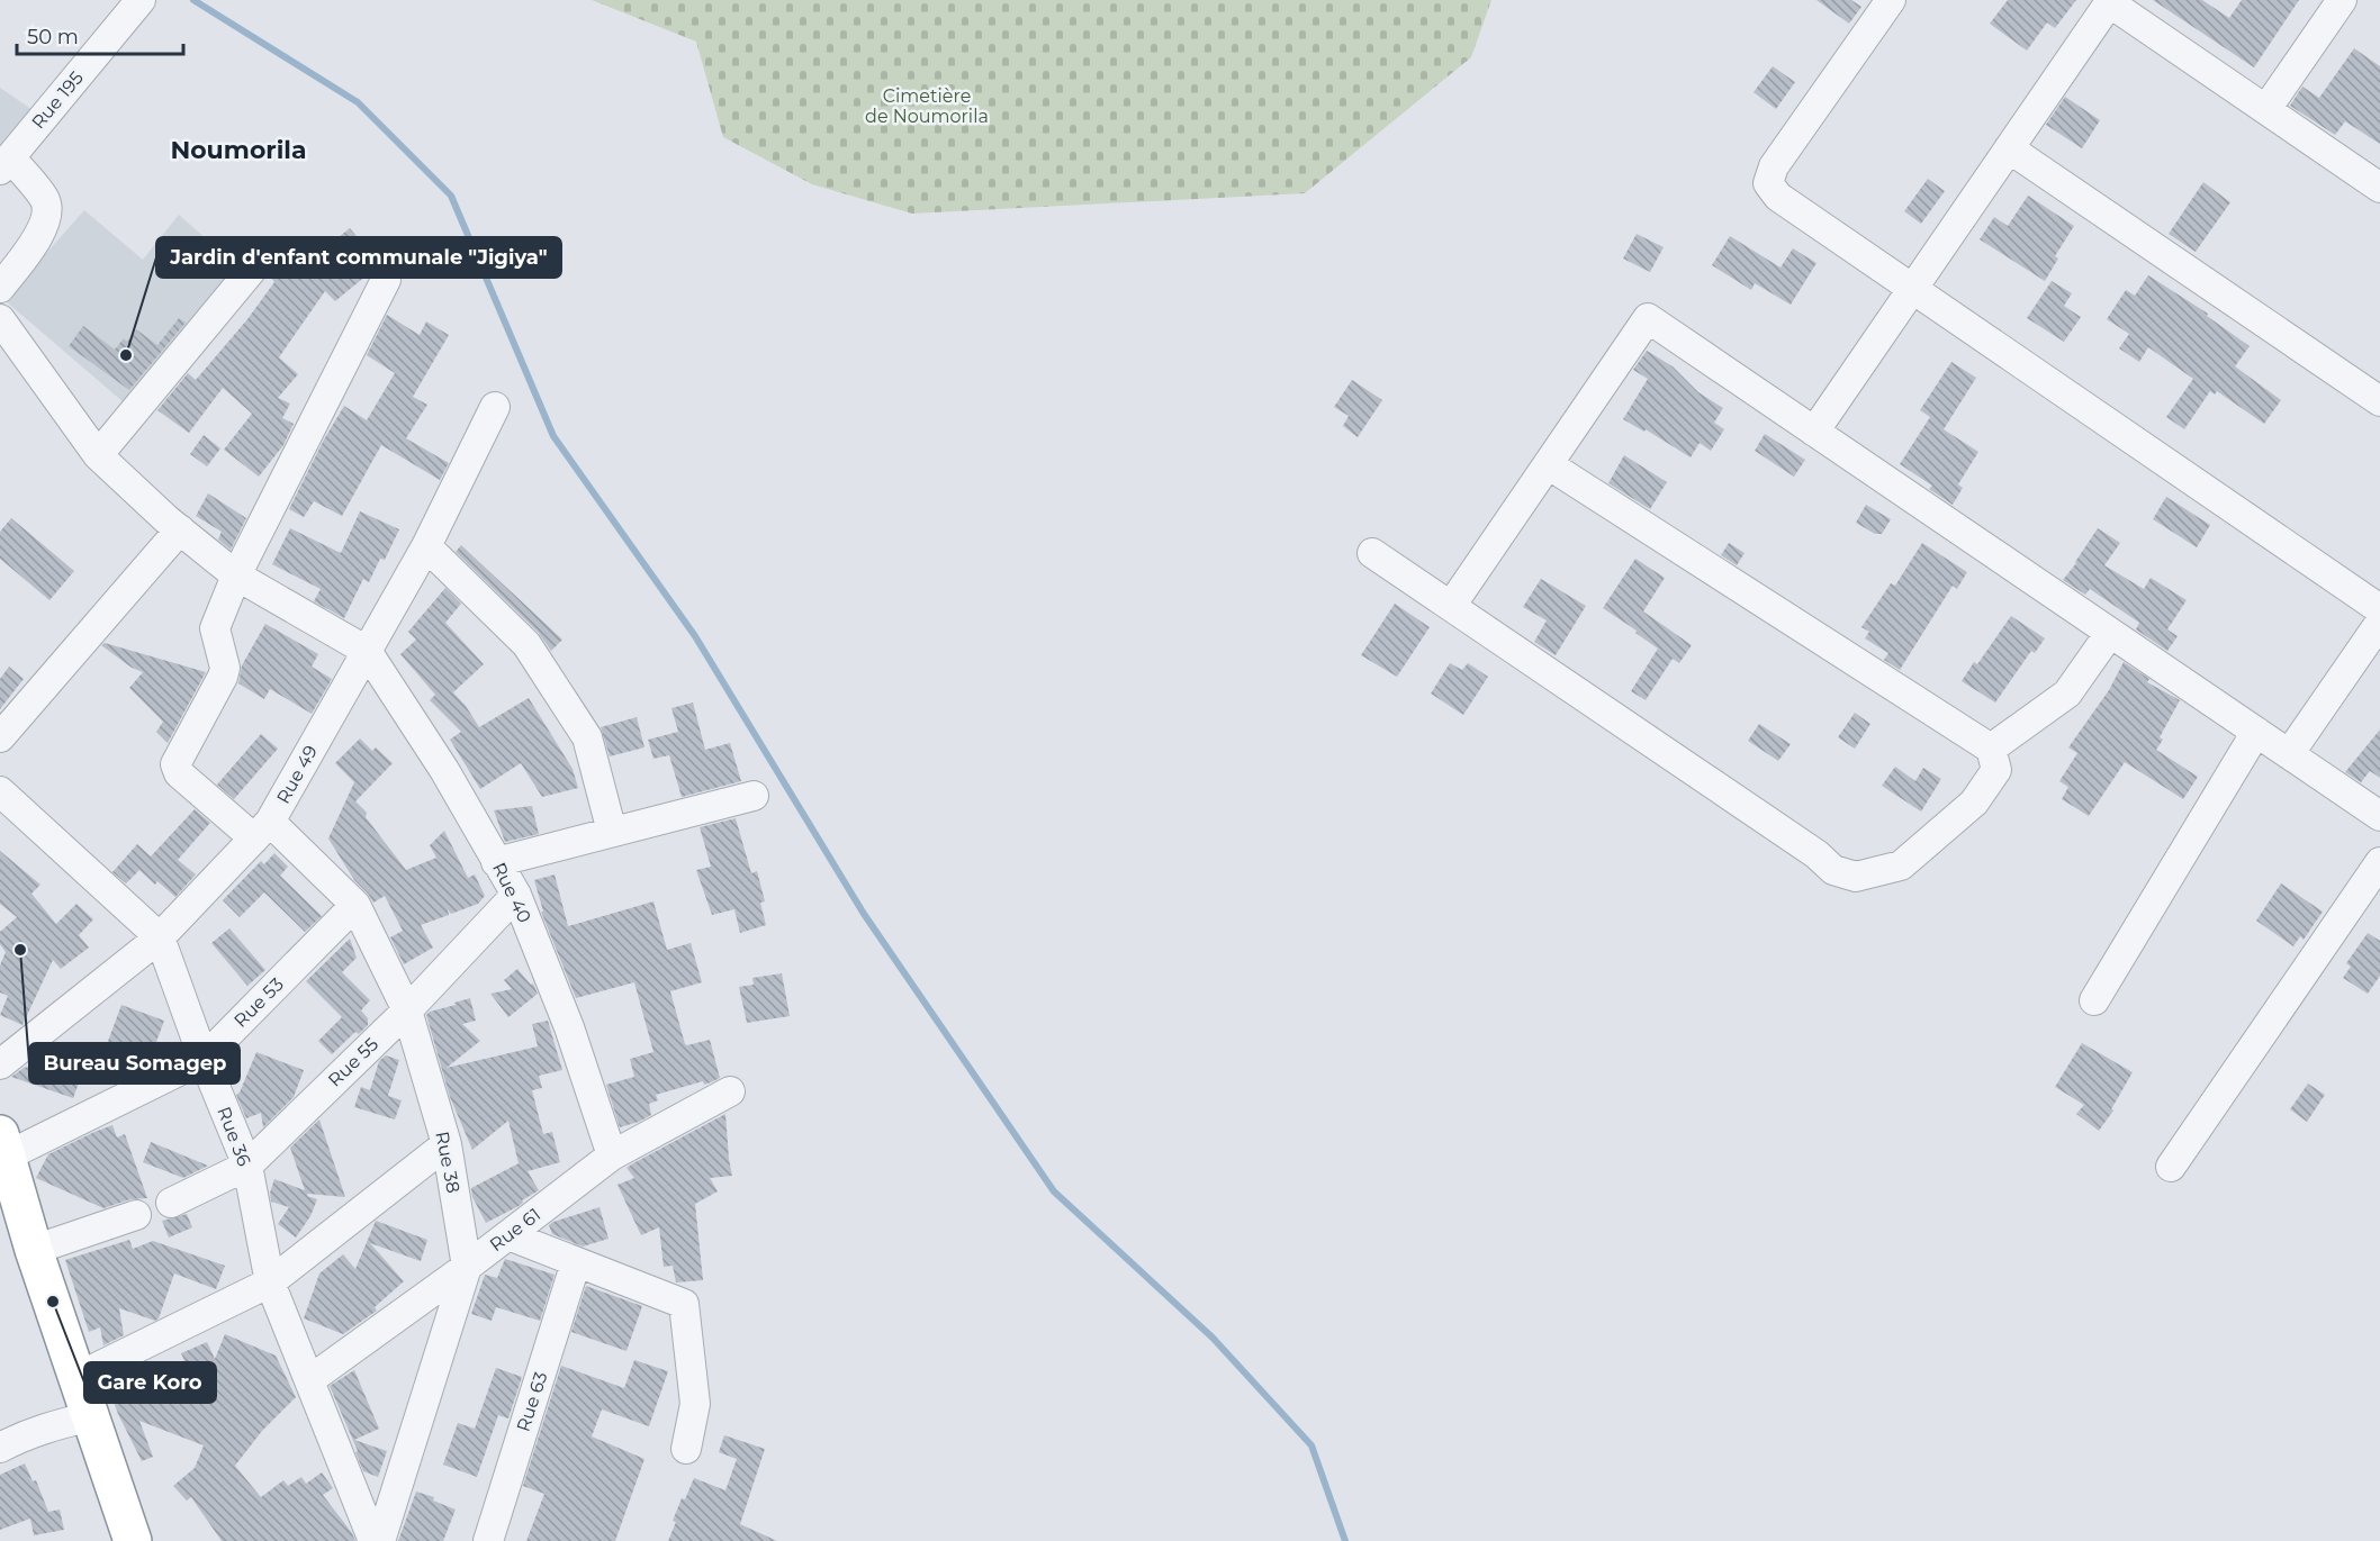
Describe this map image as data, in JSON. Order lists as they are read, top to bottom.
{
  "streets": {
    "street": [
      "Rue 195",
      "Rue 49",
      "Rue 40",
      "Rue 53",
      "Rue 55",
      "Rue 36",
      "Rue 38",
      "Rue 61",
      "Rue 63"
    ]
  },
  "crossings": [
    ["Rue 49", "Rue 40"],
    ["Rue 49", "Rue 36"],
    ["Rue 49", "Rue 38"],
    ["Rue 40", "Rue 55"],
    ["Rue 40", "Rue 61"],
    ["Rue 53", "Rue 36"],
    ["Rue 53", "Rue 38"],
    ["Rue 55", "Rue 36"],
    ["Rue 55", "Rue 38"],
    ["Rue 36", "Rue 61"],
    ["Rue 38", "Rue 61"]
  ],
  "districts": ["Noumorila"],
  "parks": ["Cimetière de Noumorila"],
  "places": ["Jardin d'enfant communale \"Jigiya\"", "Bureau Somagep", "Gare Koro"],
  "scale_bar": "50 m"
}
